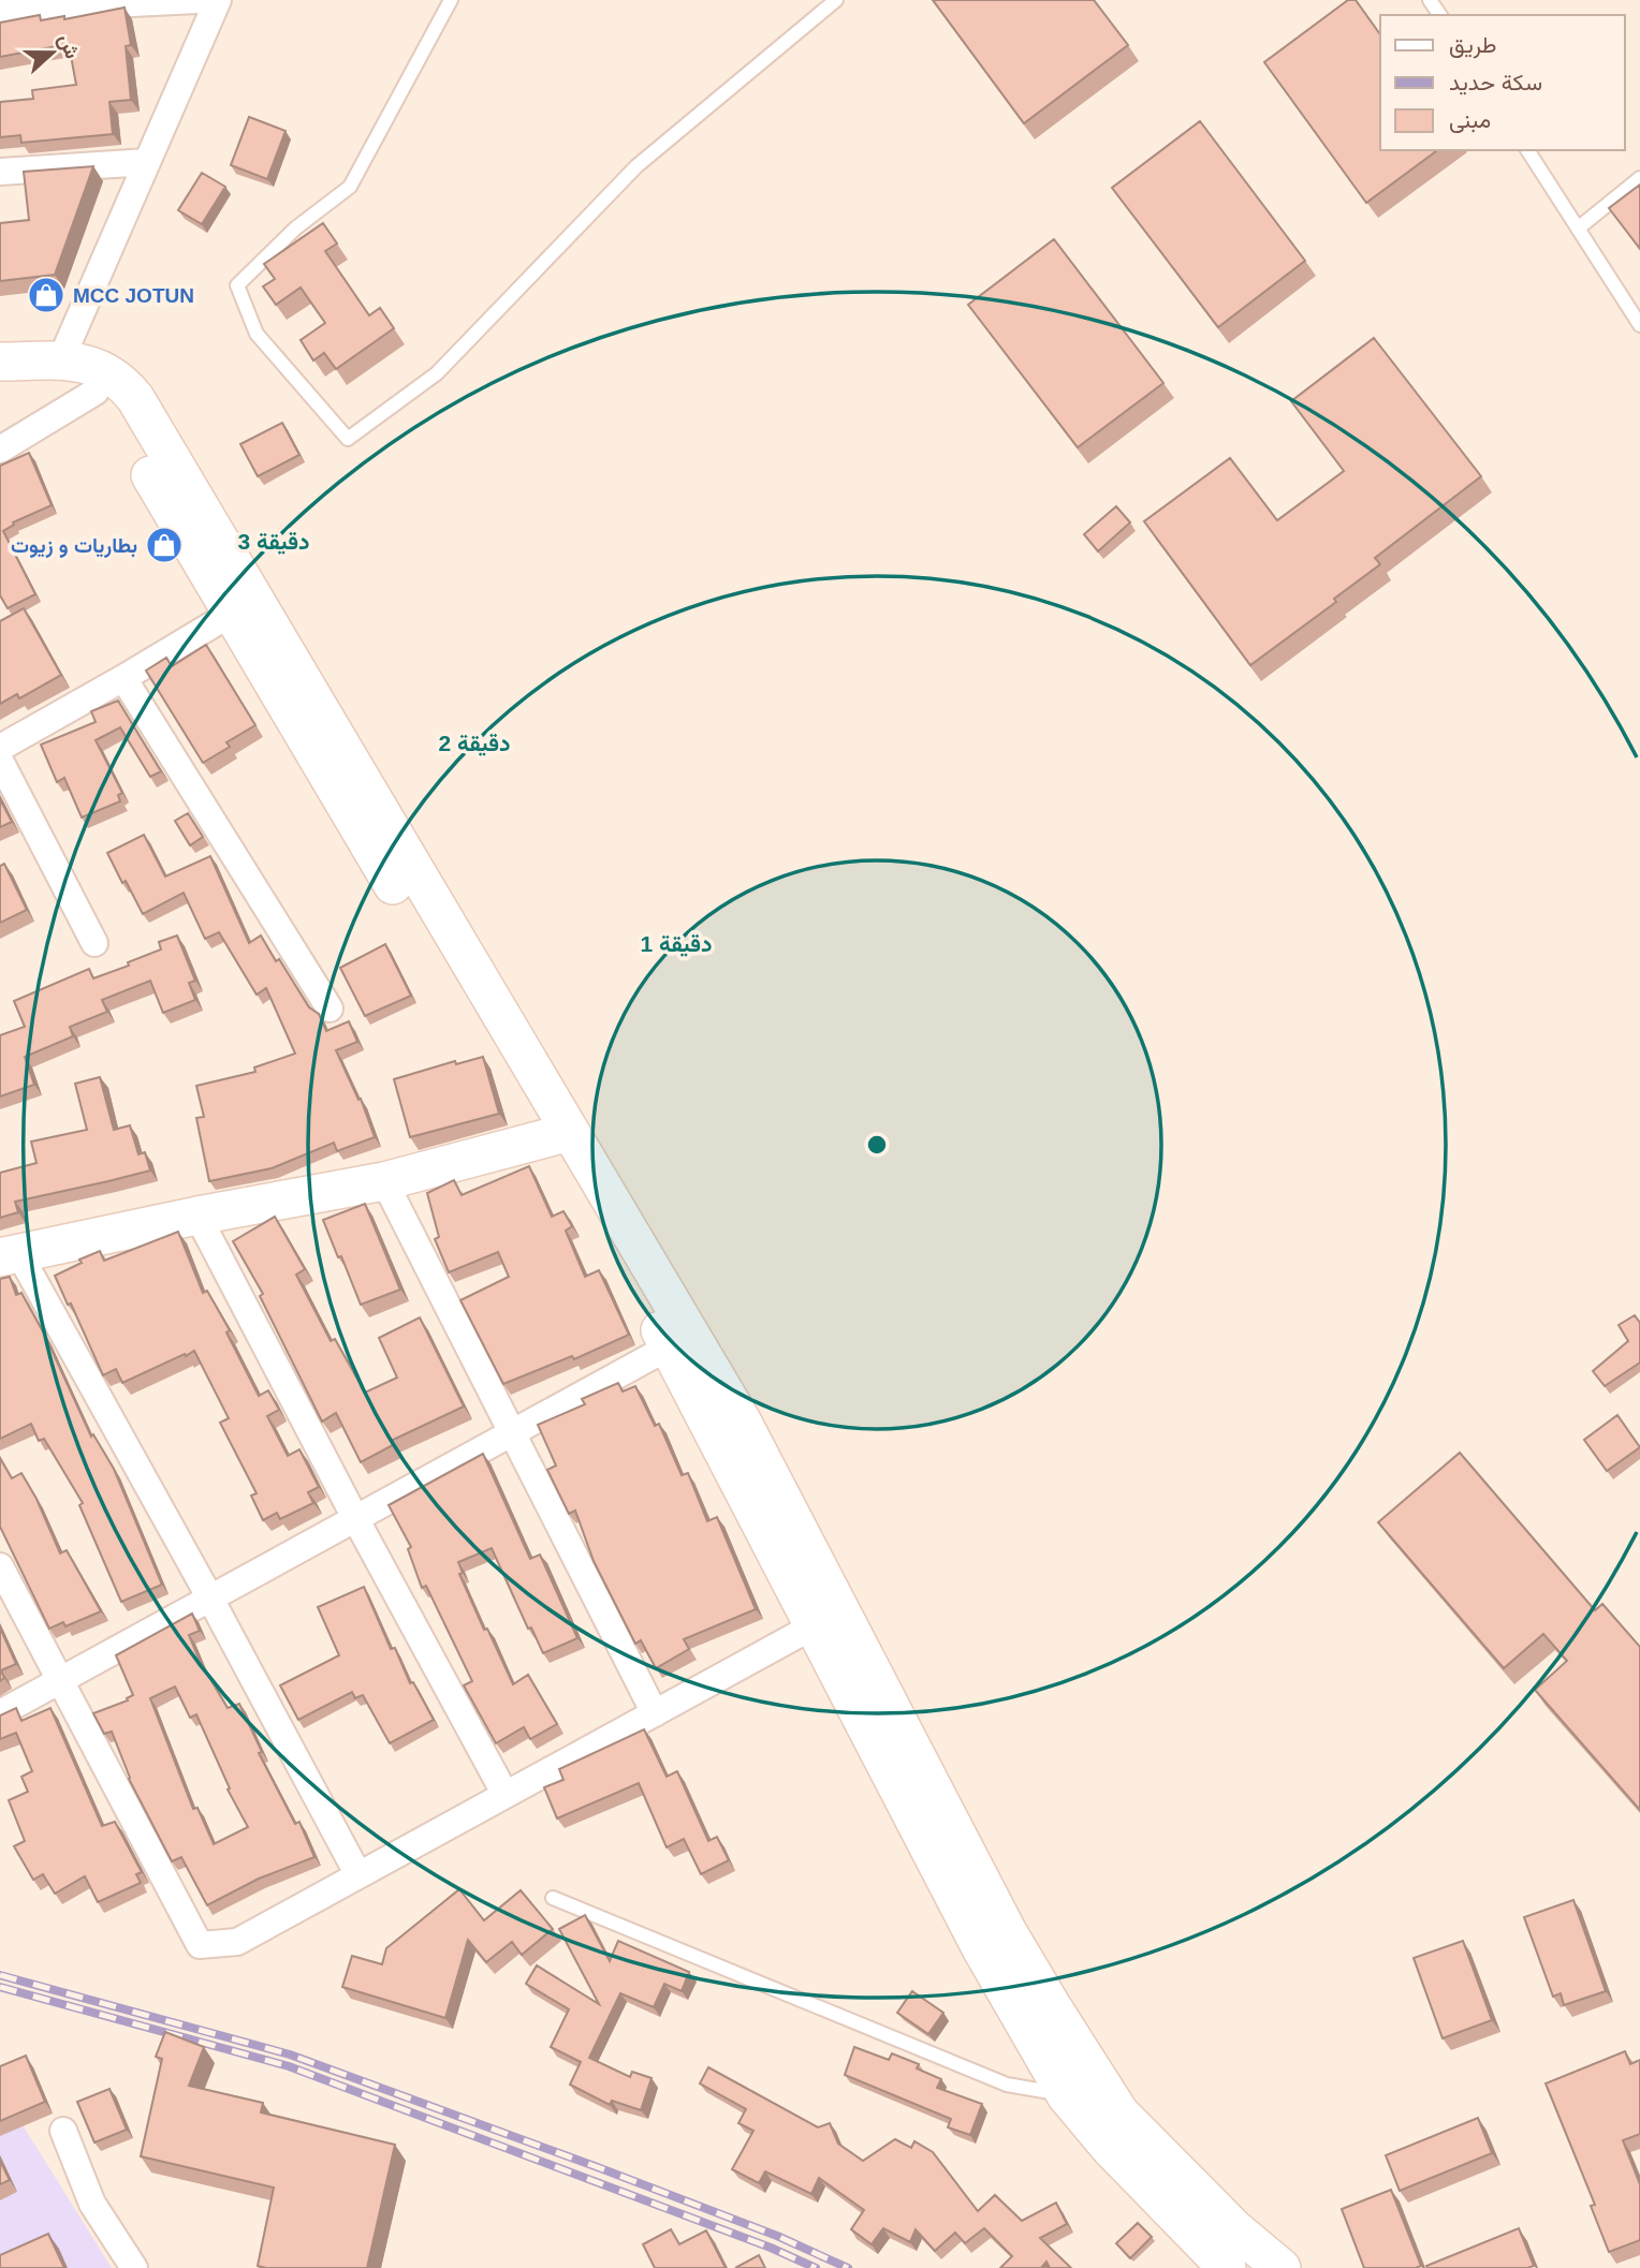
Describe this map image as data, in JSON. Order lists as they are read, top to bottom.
{
  "places": {
    "shop": ["MCC JOTUN", "بطاريات و زيوت"]
  },
  "legend": ["طريق", "سكة حديد", "مبنى"],
  "north": "right",
  "rings": ["3 دقيقة", "2 دقيقة", "1 دقيقة"]
}
